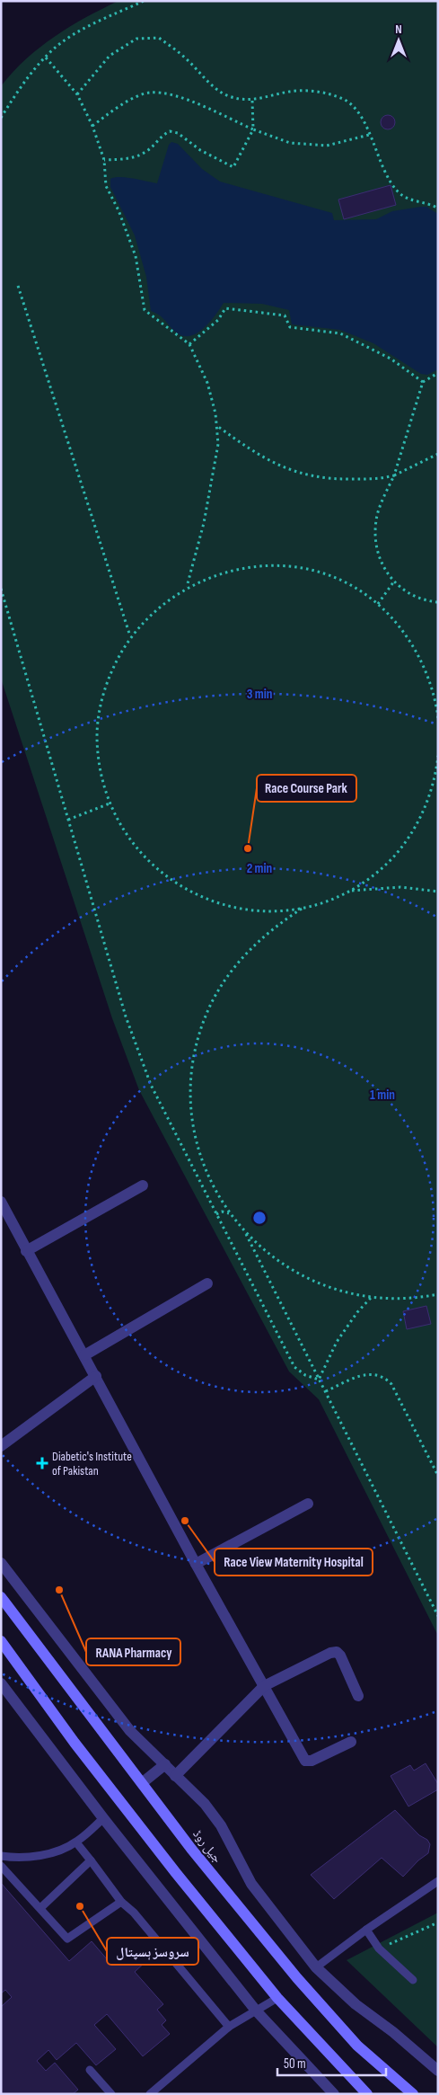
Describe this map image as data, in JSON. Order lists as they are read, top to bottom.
{
  "streets": {
    "main road": ["جیل روڈ"]
  },
  "places": {
    "other": [
      "Race Course Park",
      "Race View Maternity Hospital",
      "RANA Pharmacy",
      "سروسز ہسپتال"
    ],
    "health": ["Diabetic's Institute of Pakistan"]
  },
  "scale_bar": "50 m",
  "north": "top",
  "rings": ["3 min", "2 min", "1 min"]
}
